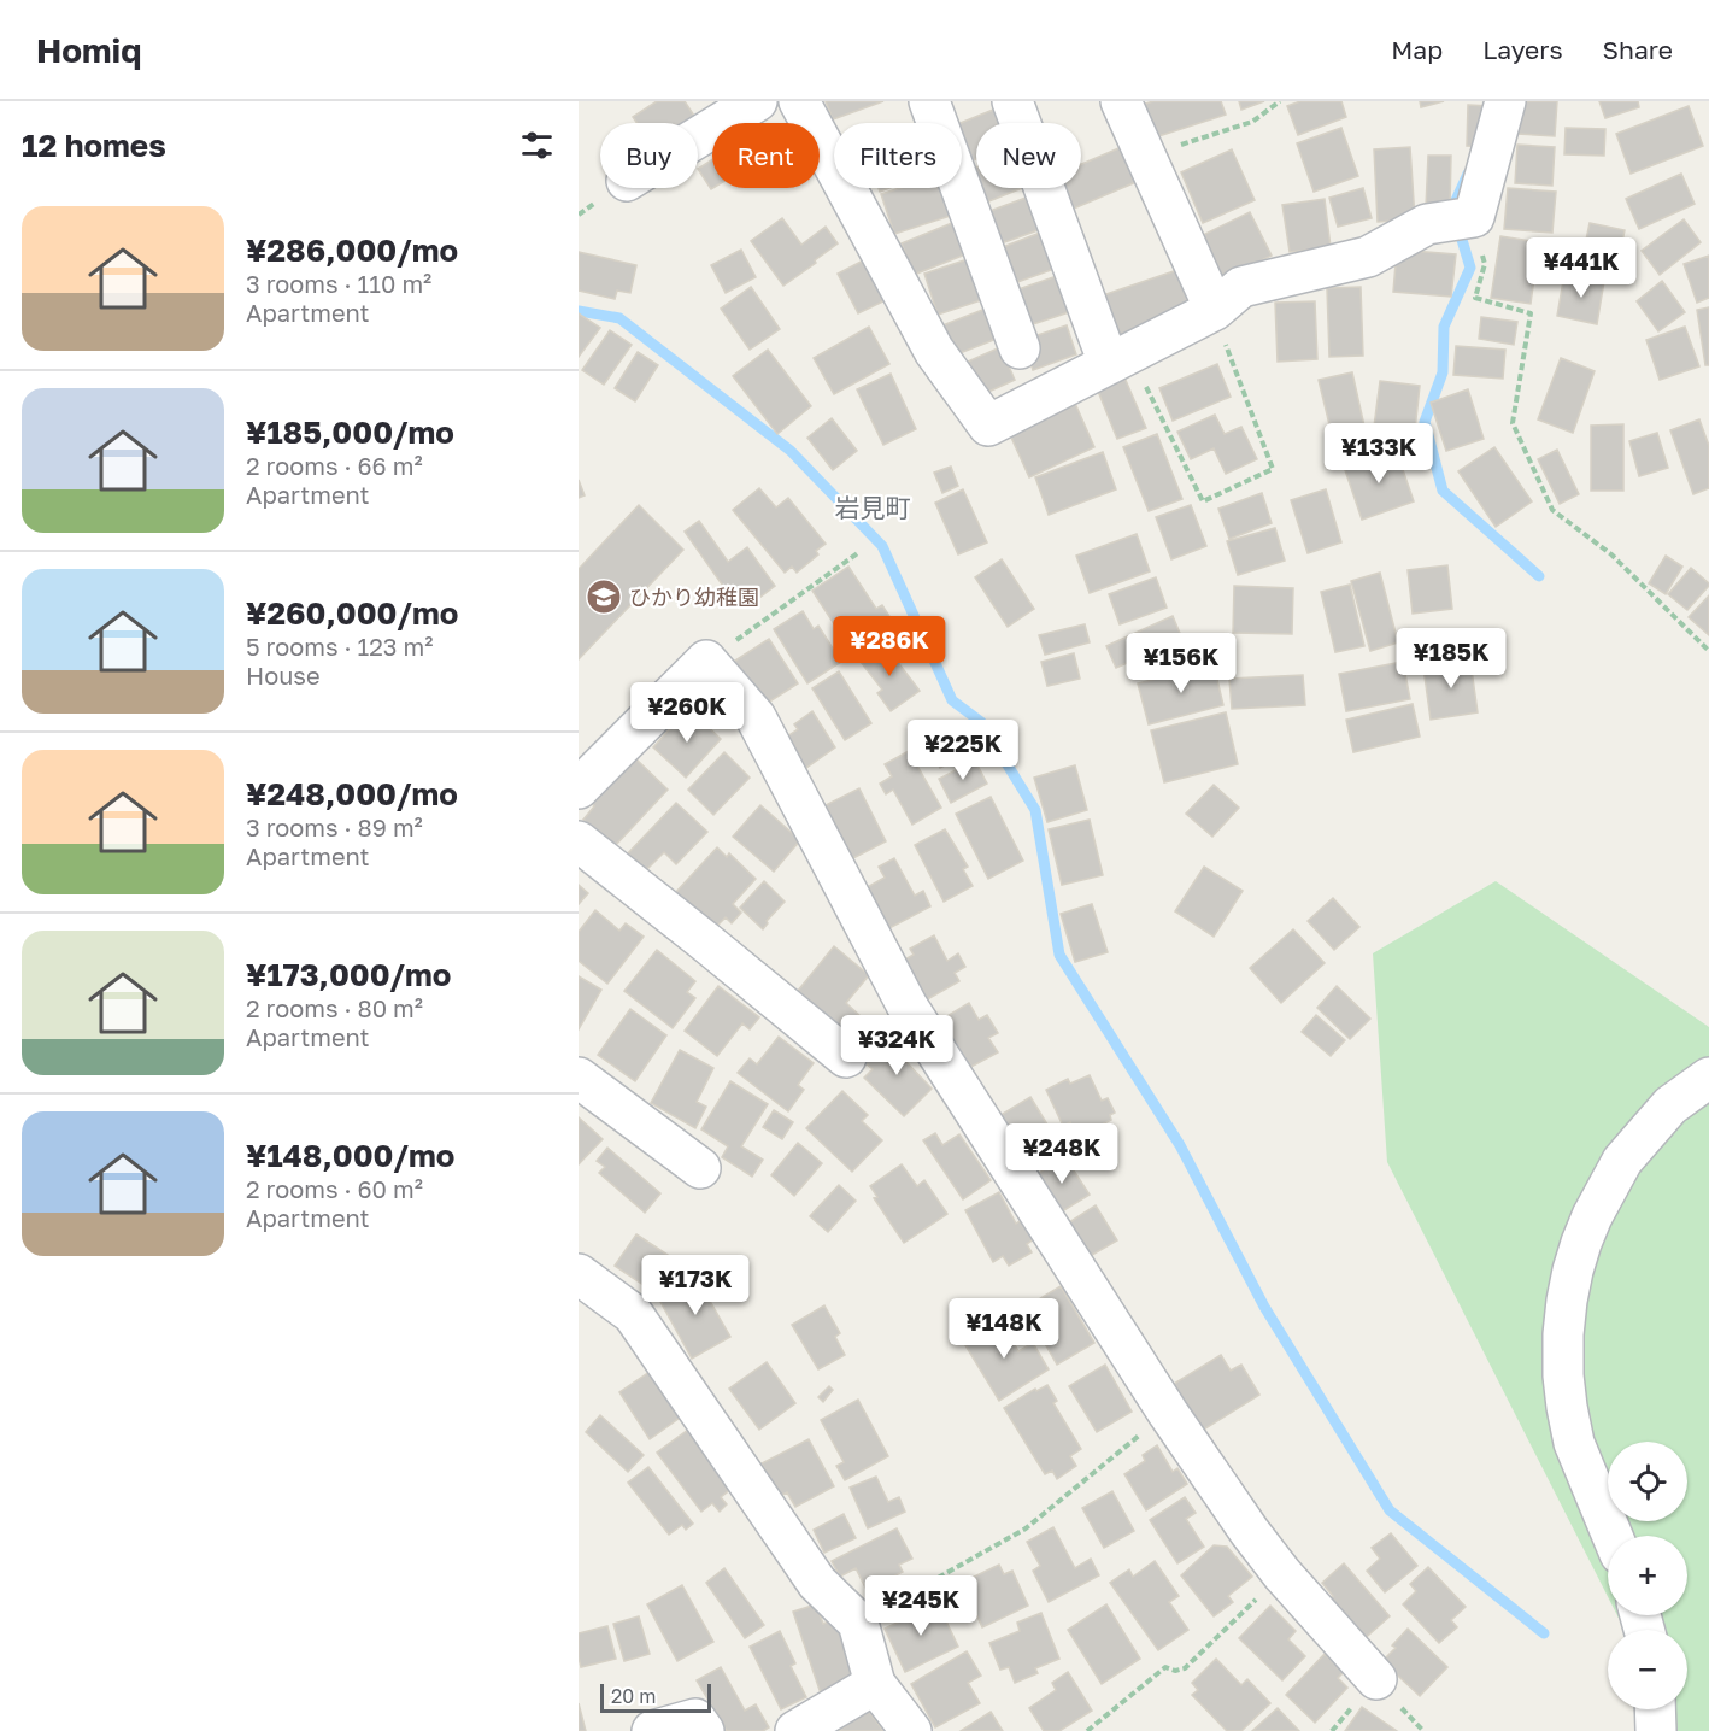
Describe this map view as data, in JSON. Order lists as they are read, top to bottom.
{
  "districts": ["岩見町"],
  "places": {
    "school or university": ["ひかり幼稚園"]
  },
  "scale_bar": "20 m",
  "page": {
    "header": "Homiq",
    "nav": ["Map", "Layers", "Share"],
    "heading": "12 homes",
    "chip": [
      "Buy",
      "Rent",
      "Filters",
      "New"
    ],
    "list": [
      {
        "name": "¥286,000/mo",
        "note": "3 rooms · 110 m² · Apartment"
      },
      {
        "name": "¥185,000/mo",
        "note": "2 rooms · 66 m² · Apartment"
      },
      {
        "name": "¥260,000/mo",
        "note": "5 rooms · 123 m² · House"
      },
      {
        "name": "¥248,000/mo",
        "note": "3 rooms · 89 m² · Apartment"
      },
      {
        "name": "¥173,000/mo",
        "note": "2 rooms · 80 m² · Apartment"
      },
      {
        "name": "¥148,000/mo",
        "note": "2 rooms · 60 m² · Apartment"
      }
    ],
    "price": [
      "¥441K",
      "¥133K",
      "¥286K",
      "¥185K",
      "¥156K",
      "¥260K",
      "¥225K",
      "¥324K",
      "¥248K",
      "¥173K",
      "¥148K",
      "¥245K"
    ],
    "map_buttons": ["+", "−"],
    "scale": "20 m"
  }
}
